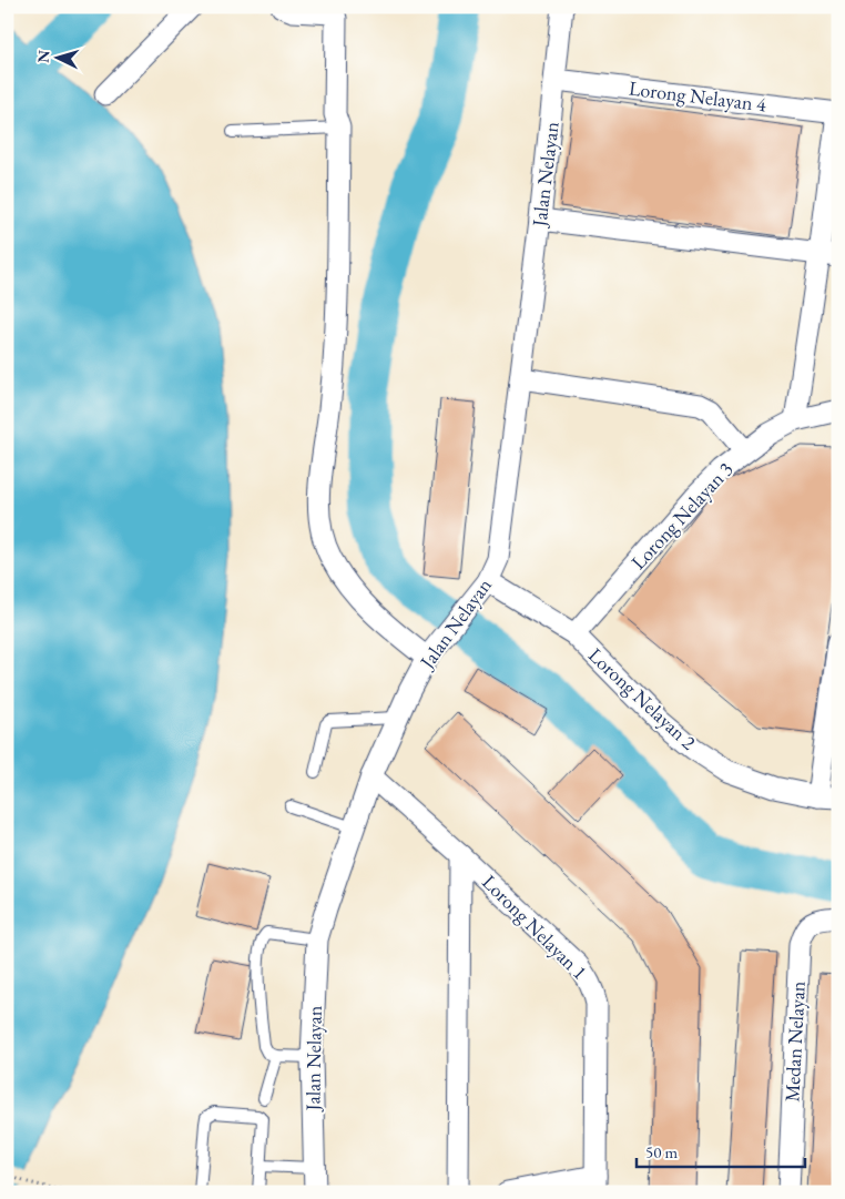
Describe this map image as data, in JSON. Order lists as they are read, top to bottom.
{
  "streets": {
    "street": [
      "Lorong Nelayan 4",
      "Jalan Nelayan",
      "Lorong Nelayan 3",
      "Lorong Nelayan 2",
      "Lorong Nelayan 1",
      "Medan Nelayan"
    ]
  },
  "crossings": [
    ["Lorong Nelayan 4", "Jalan Nelayan"],
    ["Jalan Nelayan", "Lorong Nelayan 2"],
    ["Jalan Nelayan", "Lorong Nelayan 1"],
    ["Lorong Nelayan 3", "Lorong Nelayan 2"]
  ],
  "scale_bar": "50 m",
  "north": "left"
}
